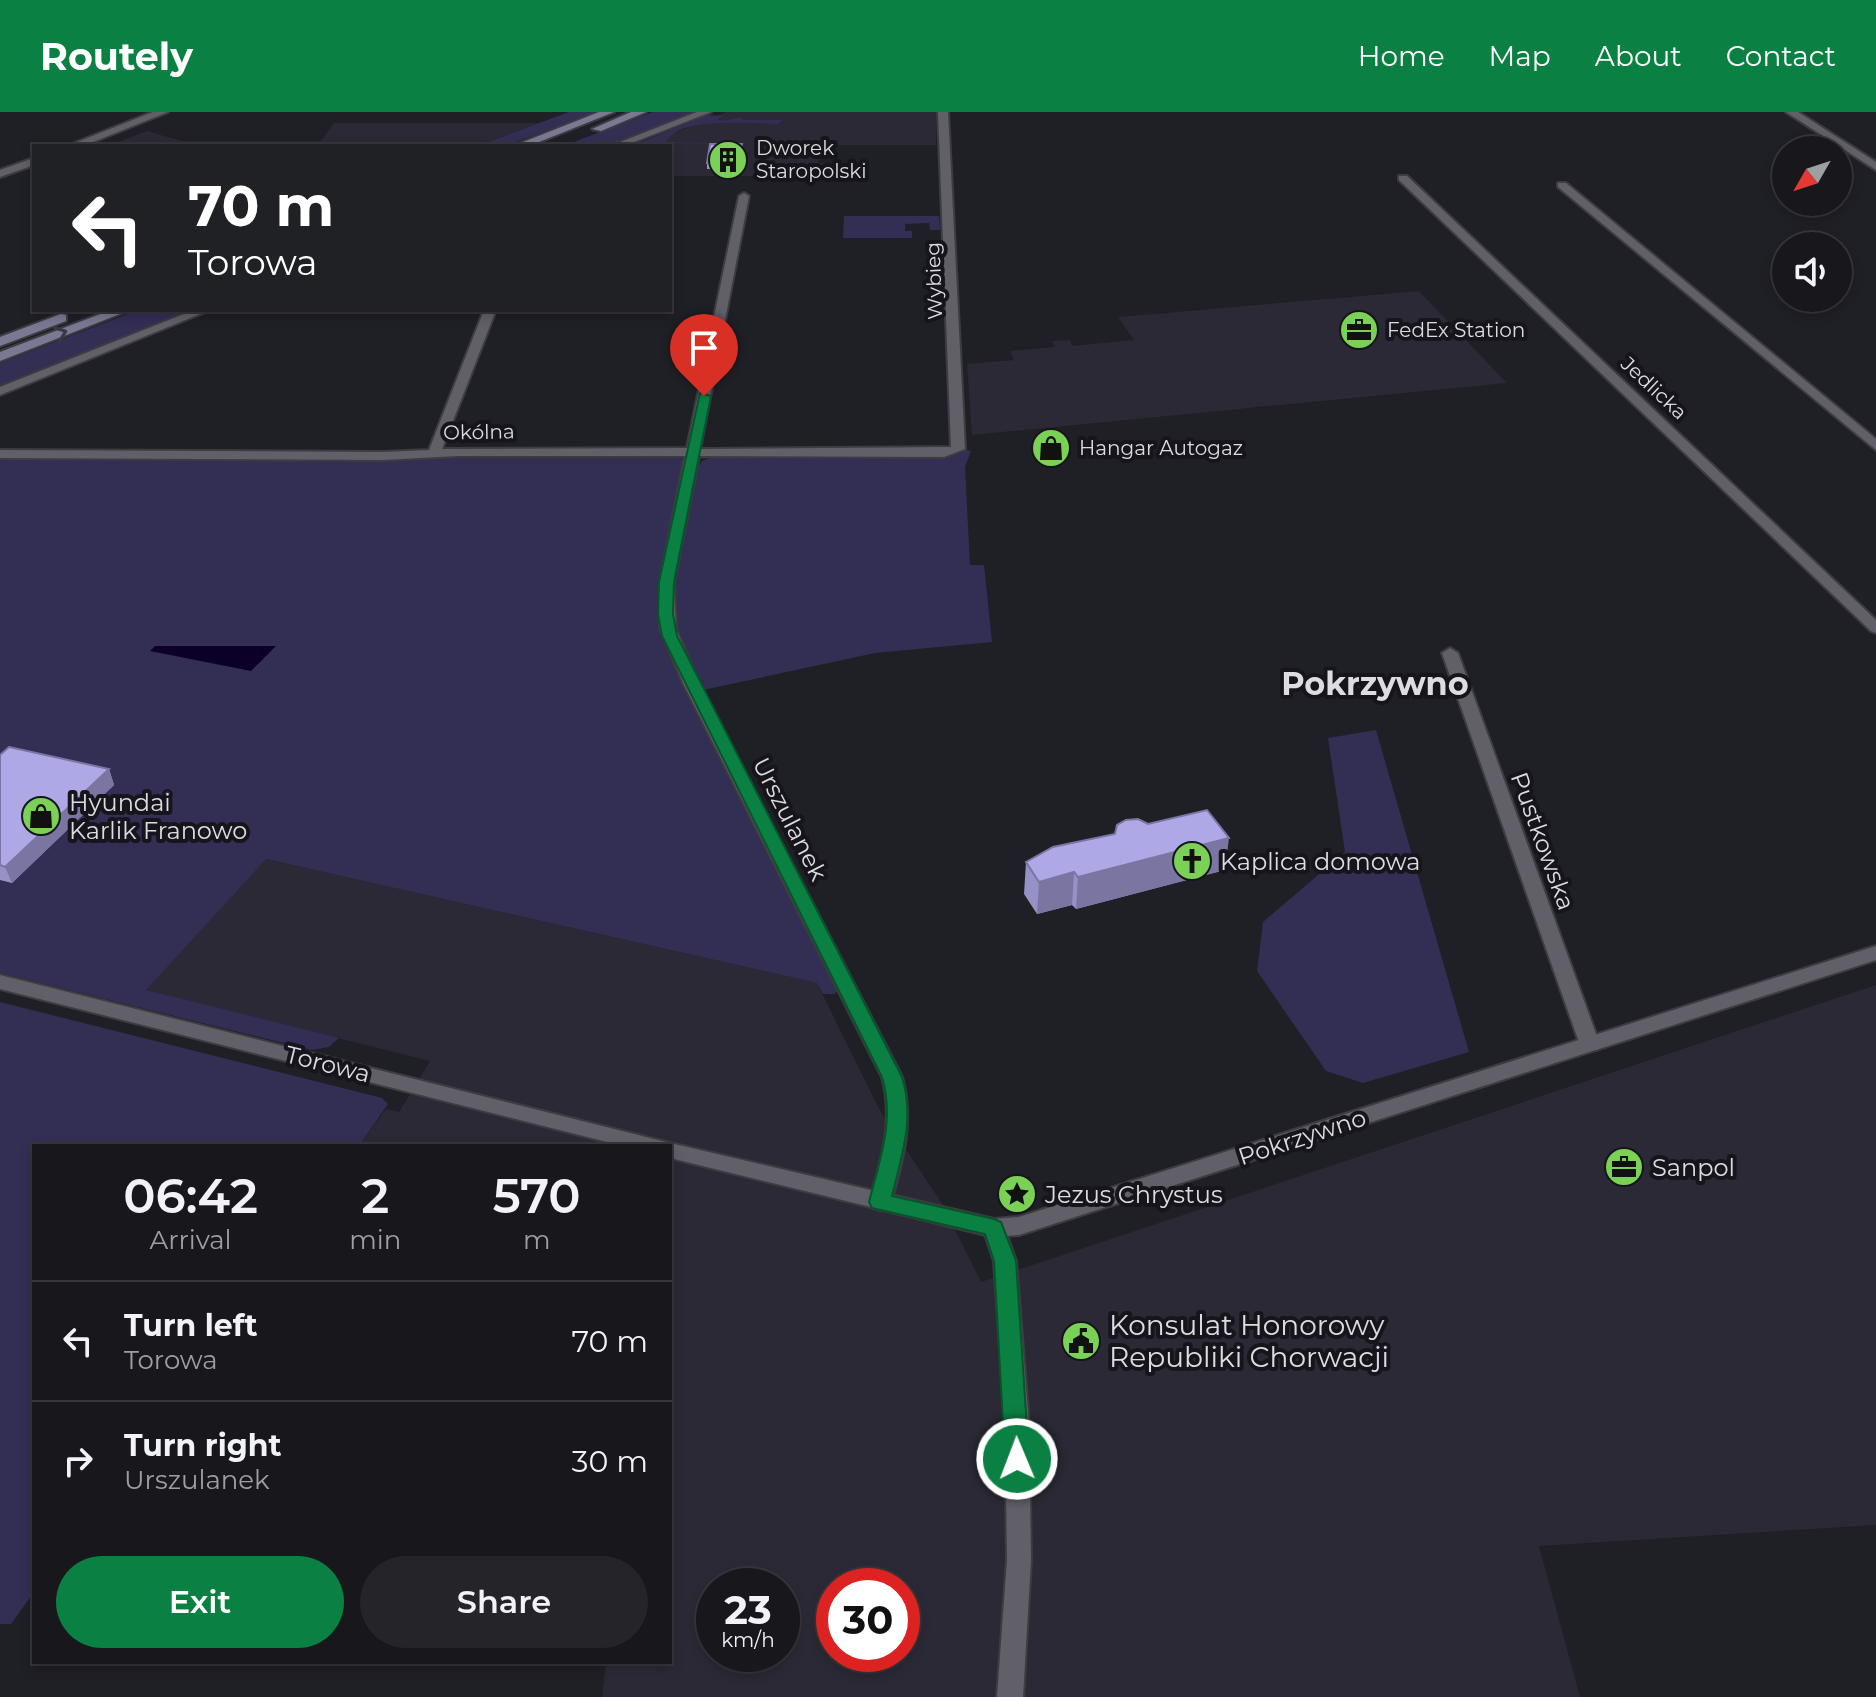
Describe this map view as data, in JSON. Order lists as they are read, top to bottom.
{
  "streets": {
    "street": [
      "Wybieg",
      "Jedlicka",
      "Okólna",
      "Urszulanek",
      "Pustkowska",
      "Torowa",
      "Pokrzywno"
    ]
  },
  "crossings": [
    ["Wybieg", "Okólna"],
    ["Okólna", "Urszulanek"],
    ["Pustkowska", "Pokrzywno"]
  ],
  "districts": ["Pokrzywno"],
  "places": {
    "building": ["Dworek Staropolski"],
    "office": ["FedEx Station", "Sanpol"],
    "shop": ["Hangar Autogaz", "Hyundai Karlik Franowo"],
    "church": ["Kaplica domowa"],
    "place": ["Jezus Chrystus"],
    "public building": ["Konsulat Honorowy Republiki Chorwacji"]
  },
  "north": "bottom left",
  "page": {
    "header": "Routely",
    "nav": [
      "Home",
      "Map",
      "About",
      "Contact"
    ],
    "turn": ["70 m", "Torowa"],
    "eta": [
      "06:42",
      "Arrival",
      "2",
      "min",
      "570",
      "m"
    ],
    "list": [
      {
        "name": "Turn left",
        "note": "Torowa",
        "value": "70 m"
      },
      {
        "name": "Turn right",
        "note": "Urszulanek",
        "value": "30 m"
      }
    ],
    "buttons": ["Exit", "Share"],
    "speed": "23 km/h",
    "limit": "30"
  }
}
